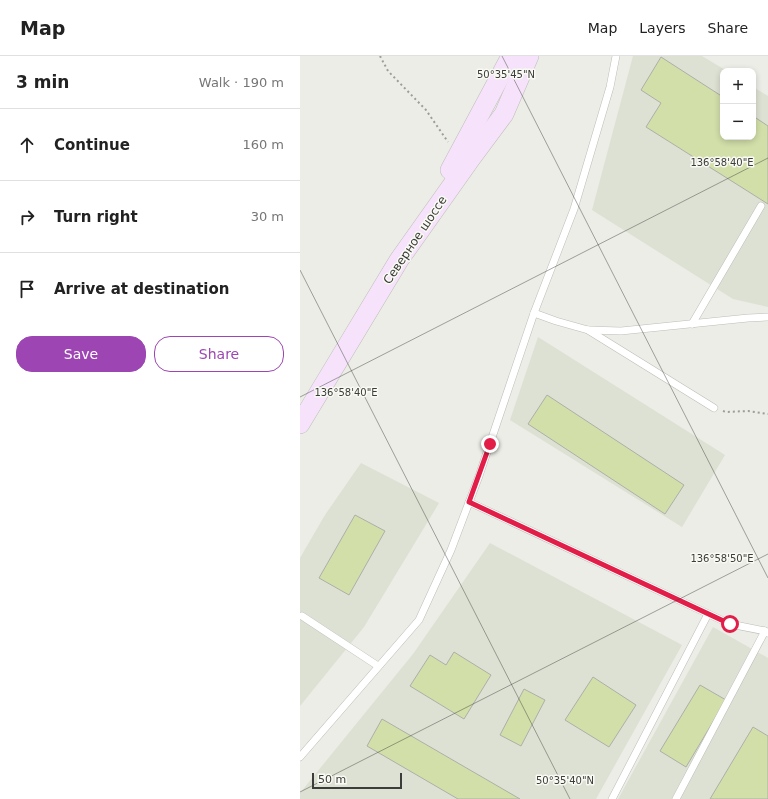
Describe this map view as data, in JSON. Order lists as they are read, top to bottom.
{
  "streets": {
    "main road": ["Северное шоссе"]
  },
  "scale_bar": "50 m",
  "page": {
    "header": "Map",
    "nav": ["Map", "Layers", "Share"],
    "heading": ["3 min", "Walk · 190 m"],
    "map_buttons": ["+", "−"],
    "list": [
      ["Continue", "160 m"],
      ["Turn right", "30 m"],
      "Arrive at destination"
    ],
    "buttons": ["Save", "Share"],
    "scale": "50 m"
  },
  "coordinates": [
    "50°35'45\"N",
    "136°58'40\"E",
    "136°58'50\"E",
    "50°35'40\"N"
  ]
}
